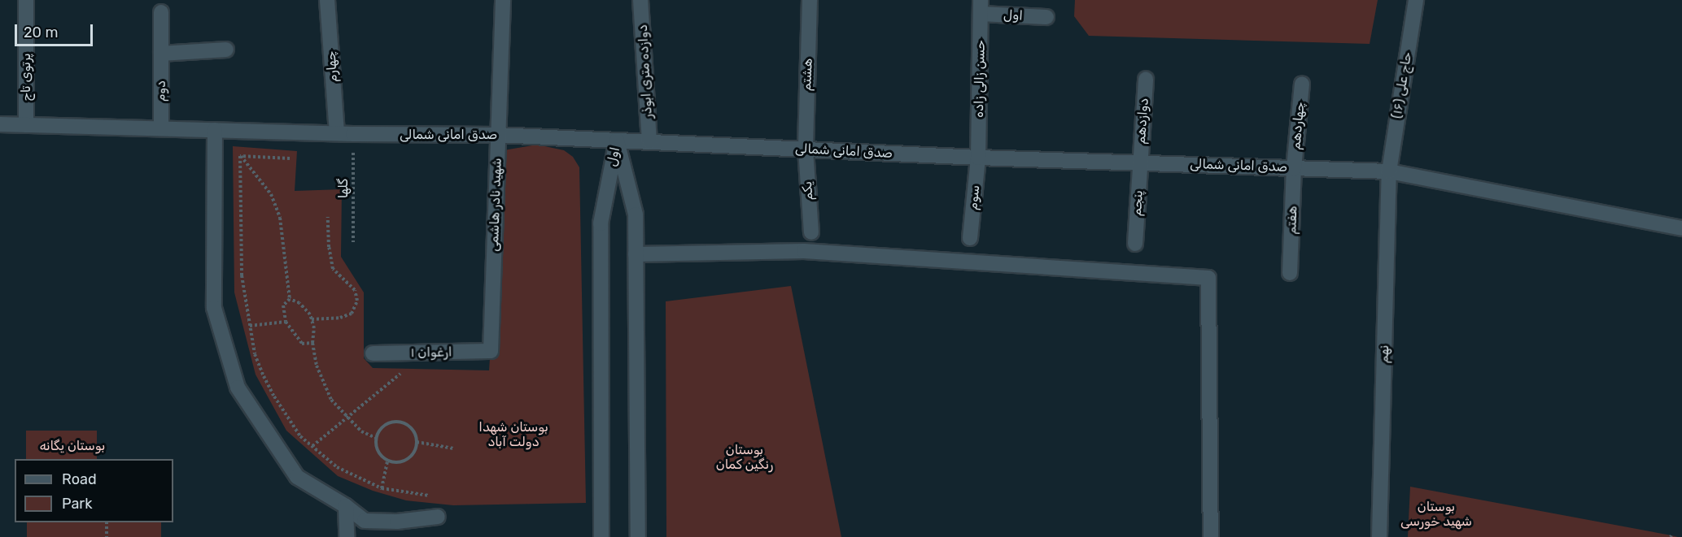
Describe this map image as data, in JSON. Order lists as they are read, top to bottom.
{
  "streets": {
    "street": [
      "اول",
      "چهارم",
      "دوازده متری ابوذر",
      "هشتم",
      "پرتوی تاج",
      "حسن زالی زاده",
      "حاج علی (۱۶)",
      "دوم",
      "دوازدهم",
      "چهاردهم",
      "صدق امانی شمالی",
      "یکم",
      "سوم",
      "پنجم",
      "شهید نادر هاشمی",
      "هفتم",
      "ارغوان ۱",
      "نهم"
    ],
    "path": ["گلها"]
  },
  "crossings": [
    ["اول", "حسن زالی زاده"],
    ["اول", "صدق امانی شمالی"],
    ["چهارم", "صدق امانی شمالی"],
    ["دوازده متری ابوذر", "صدق امانی شمالی"],
    ["هشتم", "صدق امانی شمالی"],
    ["هشتم", "یکم"],
    ["پرتوی تاج", "صدق امانی شمالی"],
    ["حسن زالی زاده", "صدق امانی شمالی"],
    ["حسن زالی زاده", "سوم"],
    ["حاج علی (۱۶)", "صدق امانی شمالی"],
    ["حاج علی (۱۶)", "نهم"],
    ["دوم", "صدق امانی شمالی"],
    ["دوازدهم", "صدق امانی شمالی"],
    ["دوازدهم", "پنجم"],
    ["چهاردهم", "صدق امانی شمالی"],
    ["چهاردهم", "هفتم"],
    ["صدق امانی شمالی", "گلها"],
    ["صدق امانی شمالی", "یکم"],
    ["صدق امانی شمالی", "سوم"],
    ["صدق امانی شمالی", "پنجم"],
    ["صدق امانی شمالی", "شهید نادر هاشمی"],
    ["صدق امانی شمالی", "هفتم"],
    ["صدق امانی شمالی", "نهم"],
    ["شهید نادر هاشمی", "ارغوان ۱"]
  ],
  "parks": [
    "بوستان شهدا دولت آباد",
    "بوستان یگانه",
    "بوستان رنگین کمان",
    "بوستان شهید خورسی"
  ],
  "legend": ["Road", "Park"],
  "scale_bar": "20 m"
}
